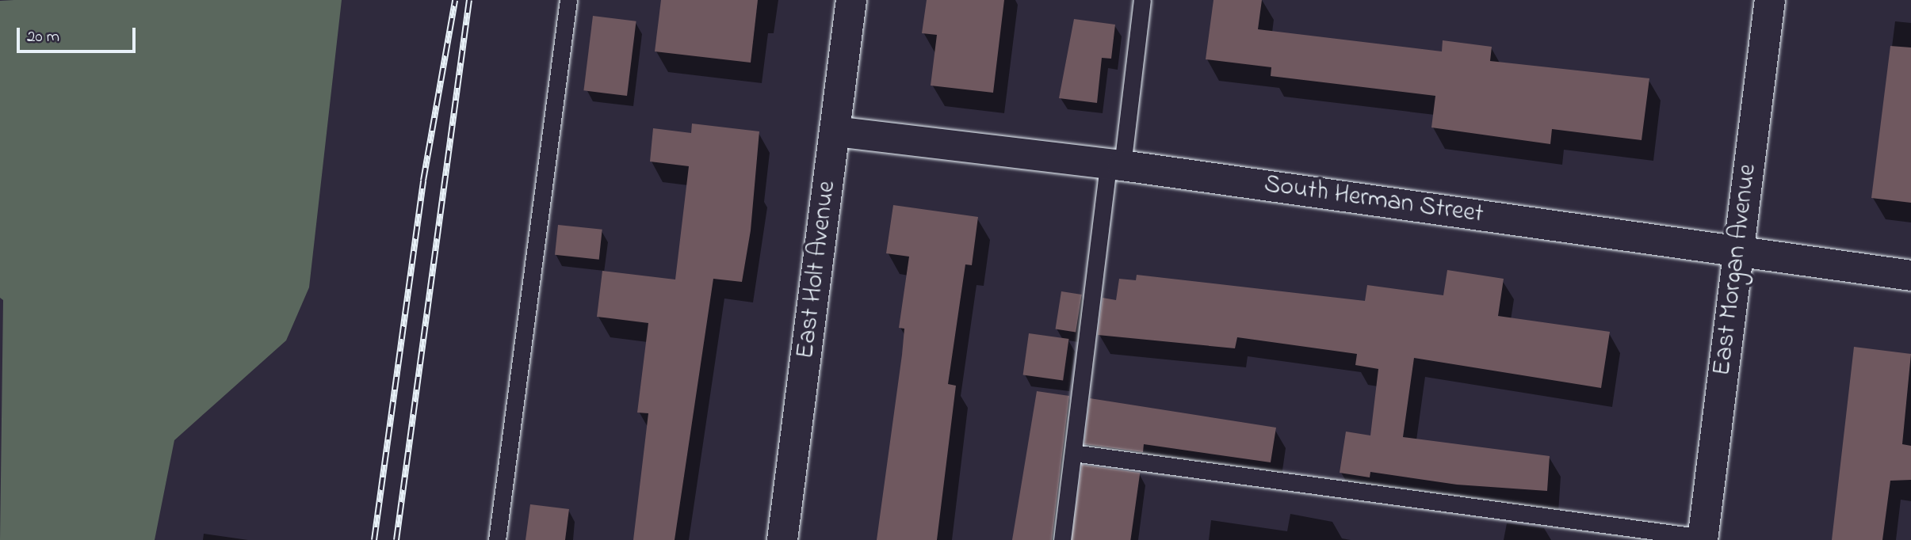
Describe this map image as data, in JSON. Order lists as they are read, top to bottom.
{
  "streets": {
    "street": ["South Herman Street", "East Holt Avenue", "East Morgan Avenue"]
  },
  "crossings": [
    ["South Herman Street", "East Holt Avenue"],
    ["South Herman Street", "East Morgan Avenue"]
  ],
  "scale_bar": "20 m"
}
